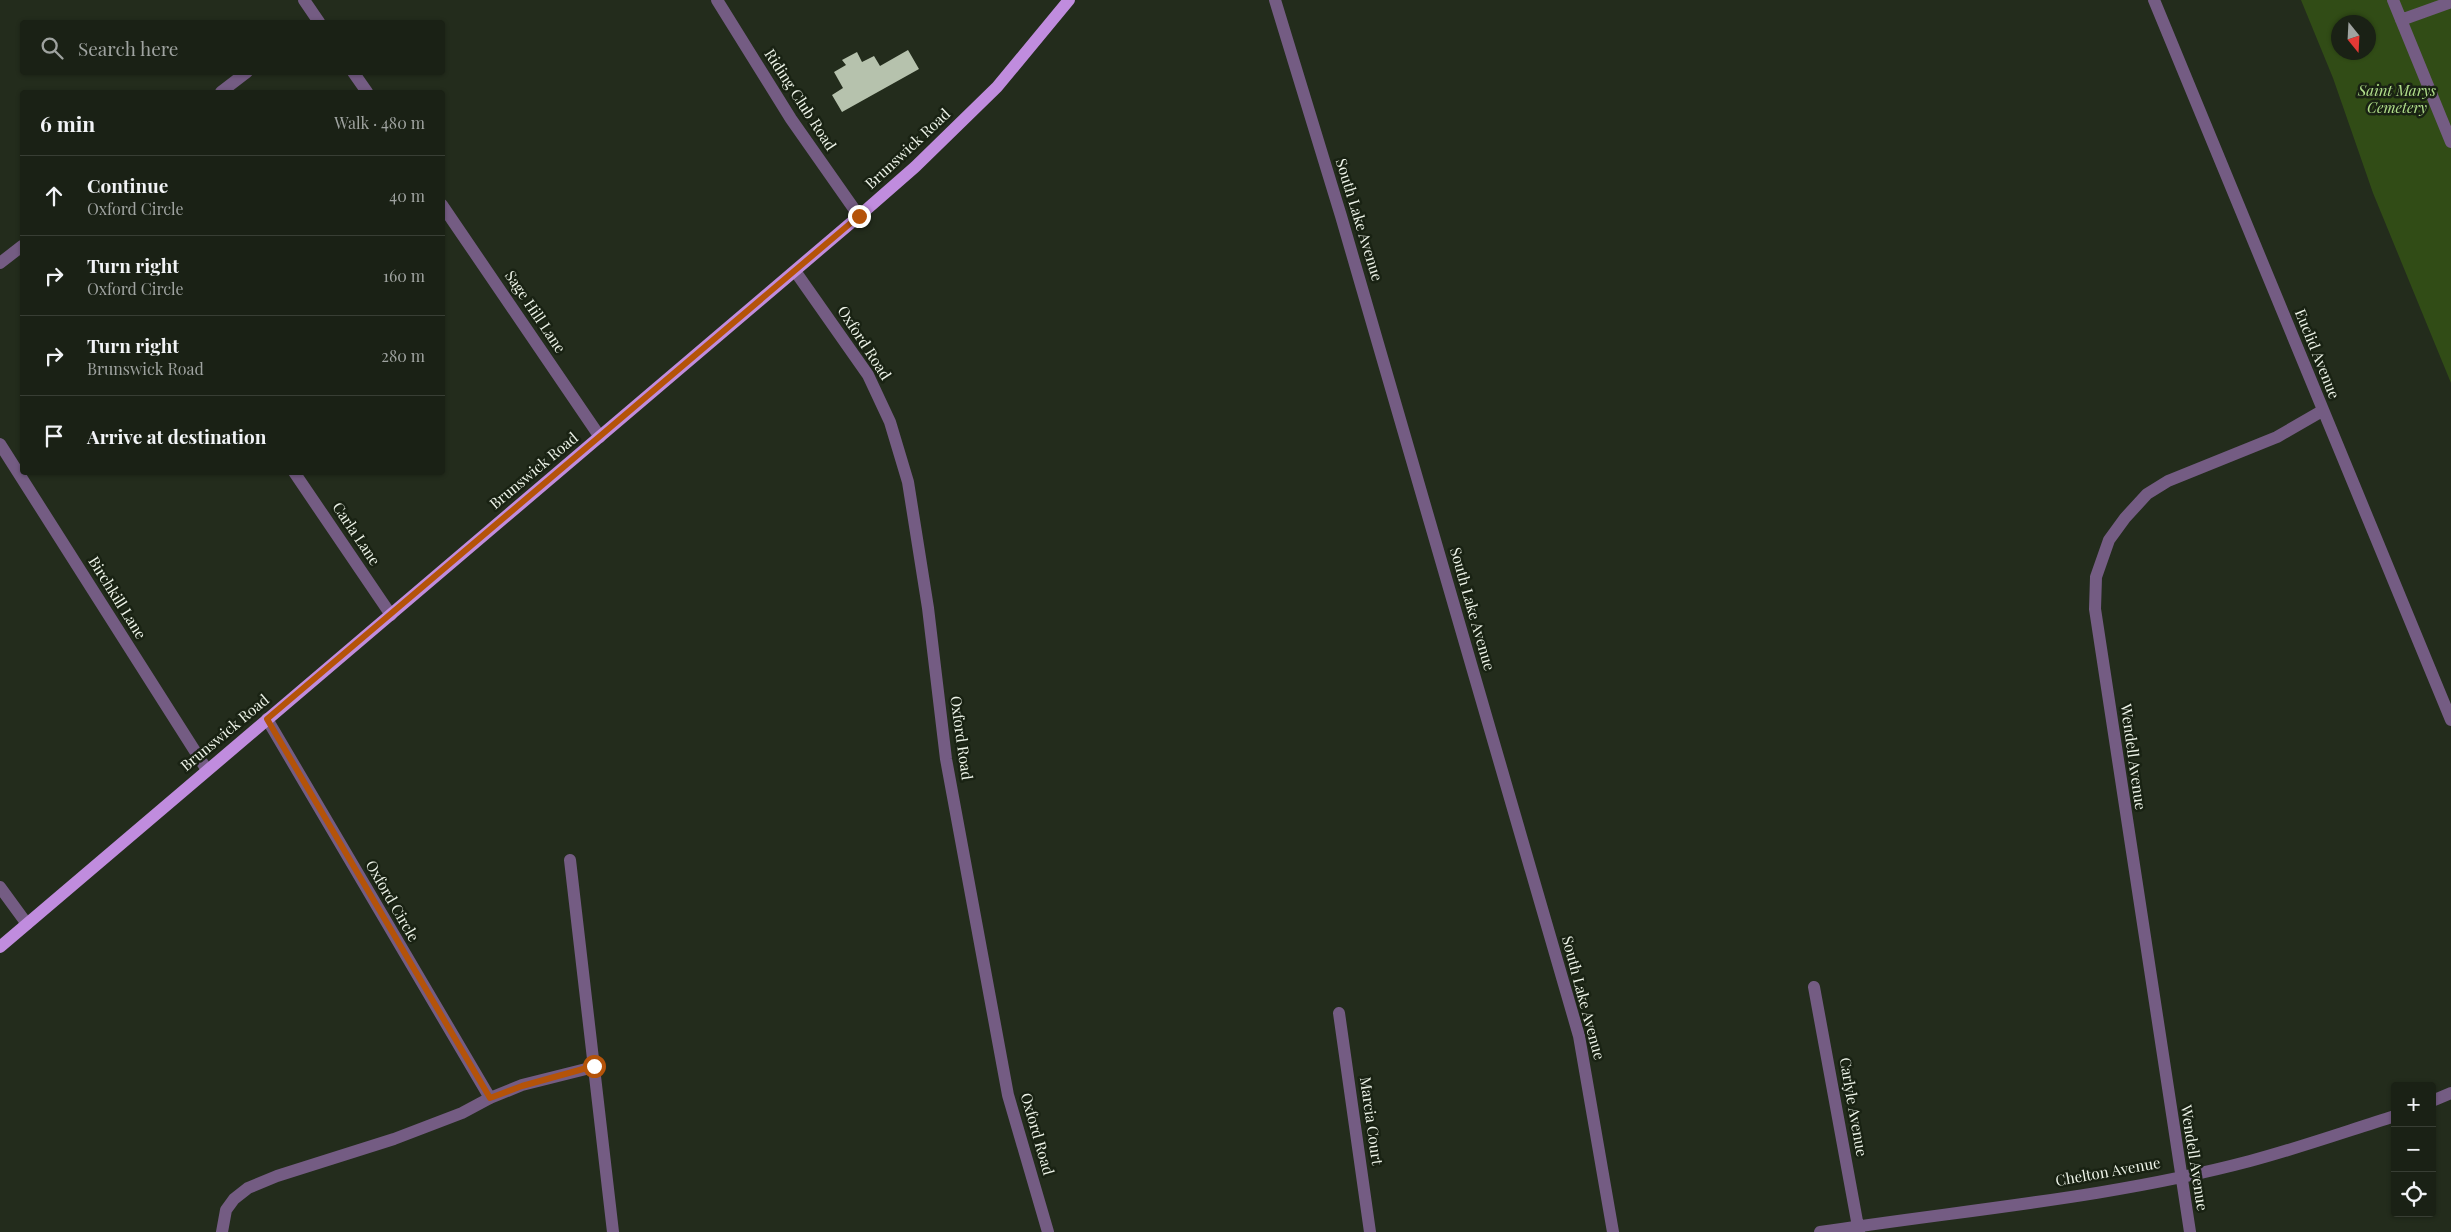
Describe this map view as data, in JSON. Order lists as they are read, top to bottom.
{
  "streets": {
    "main road": ["Brunswick Road"],
    "street": [
      "Riding Club Road",
      "South Lake Avenue",
      "Sage Hill Lane",
      "Oxford Road",
      "Euclid Avenue",
      "Carla Lane",
      "Birchkill Lane",
      "Wendell Avenue",
      "Oxford Circle",
      "Carlyle Avenue",
      "Marcia Court",
      "Chelton Avenue"
    ]
  },
  "crossings": [
    ["Riding Club Road", "Brunswick Road"],
    ["Brunswick Road", "Sage Hill Lane"],
    ["Brunswick Road", "Oxford Road"],
    ["Brunswick Road", "Carla Lane"],
    ["Brunswick Road", "Birchkill Lane"],
    ["Brunswick Road", "Oxford Circle"],
    ["Euclid Avenue", "Wendell Avenue"],
    ["Wendell Avenue", "Chelton Avenue"],
    ["Carlyle Avenue", "Chelton Avenue"]
  ],
  "parks": ["Saint Marys Cemetery"],
  "north": "bottom",
  "page": {
    "search": "Search here",
    "heading": ["6 min", "Walk · 480 m"],
    "list": [
      ["Continue", "Oxford Circle", "40 m"],
      ["Turn right", "Oxford Circle", "160 m"],
      ["Turn right", "Brunswick Road", "280 m"],
      "Arrive at destination"
    ],
    "map_buttons": ["+", "−"]
  }
}
